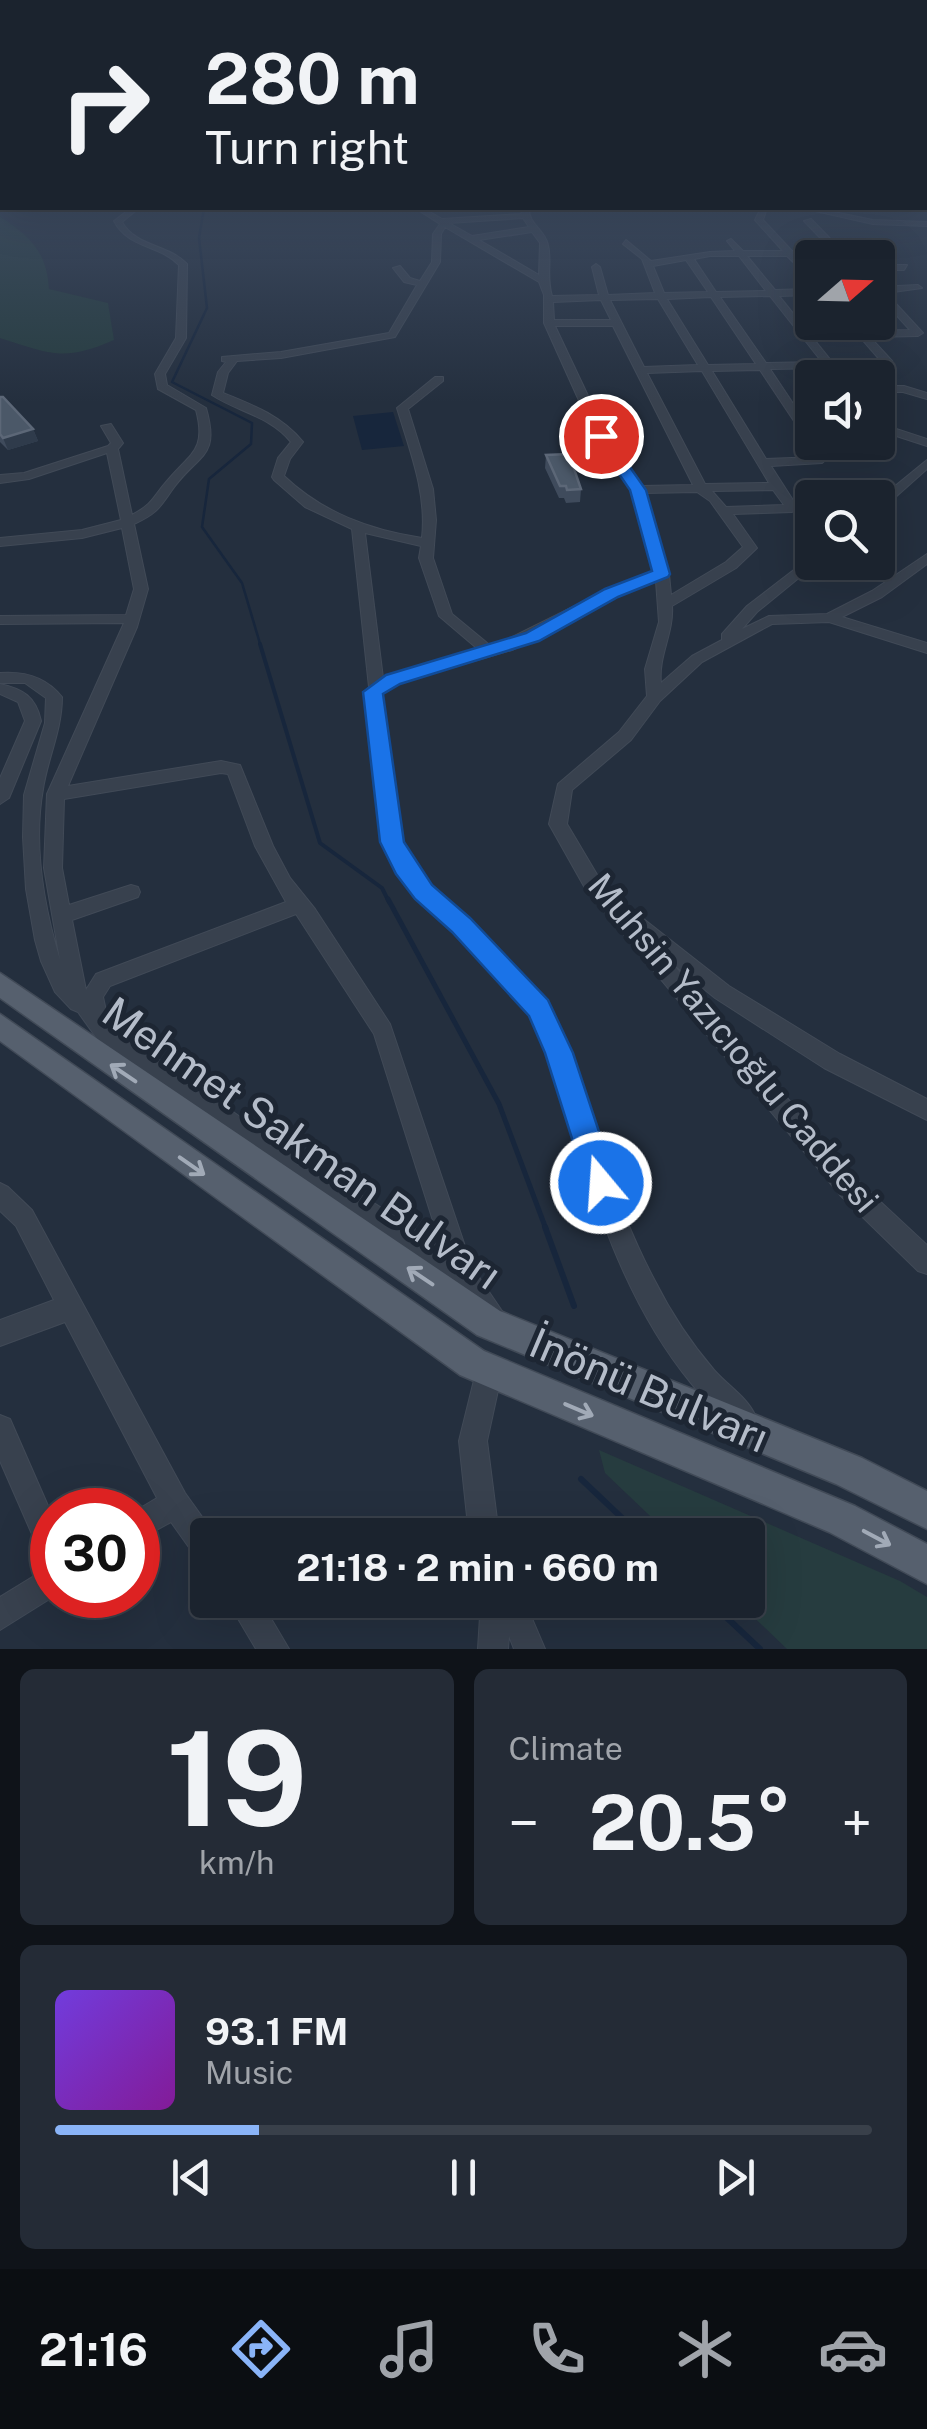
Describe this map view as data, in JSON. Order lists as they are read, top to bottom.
{
  "streets": {
    "main road": ["Mehmet Sakman Bulvarı", "İnönü Bulvarı"],
    "street": ["Muhsin Yazıcıoğlu Caddesi"]
  },
  "crossings": [
    ["Mehmet Sakman Bulvarı", "İnönü Bulvarı"]
  ],
  "north": "right",
  "page": {
    "turn": ["280 m", "Turn right"],
    "limit": "30",
    "trip": "21:18 · 2 min · 660 m",
    "tile": [
      ["19", "km/h"],
      "Climate"
    ],
    "heat": ["−", "20.5°", "+"],
    "song": ["93.1 FM", "Music"],
    "tabs": "21:16"
  }
}
